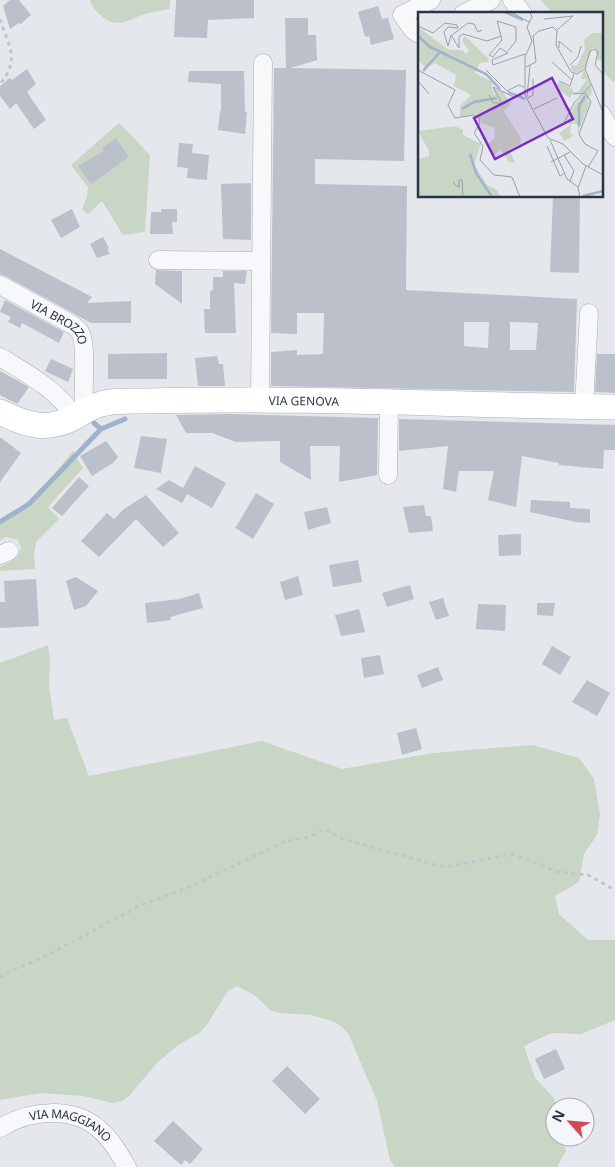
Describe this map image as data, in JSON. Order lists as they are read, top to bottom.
{
  "streets": {
    "main road": ["VIA GENOVA"],
    "street": ["VIA BROZZO", "VIA MAGGIANO"]
  },
  "crossings": [
    ["VIA BROZZO", "VIA GENOVA"]
  ],
  "north": "top left"
}
